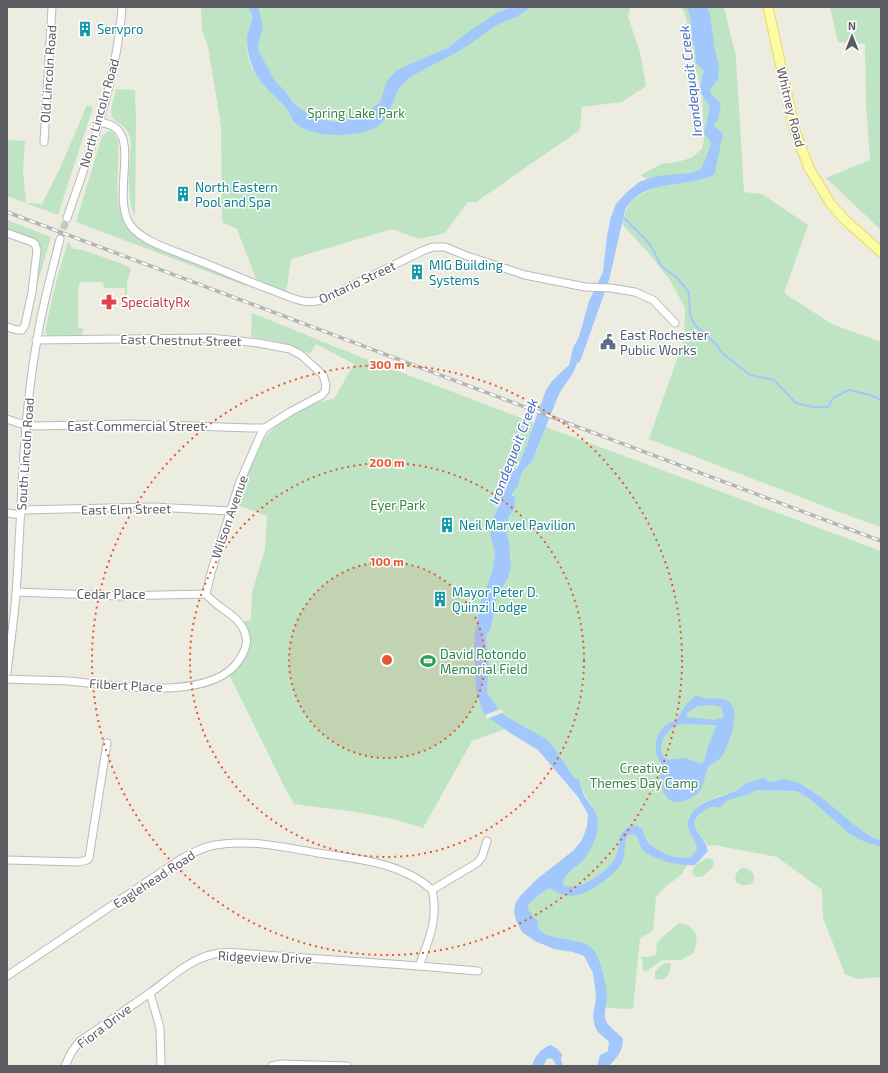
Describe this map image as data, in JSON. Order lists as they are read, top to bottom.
{
  "streets": {
    "main road": ["Whitney Road"],
    "street": [
      "Old Lincoln Road",
      "North Lincoln Road",
      "Ontario Street",
      "East Chestnut Street",
      "East Commercial Street",
      "South Lincoln Road",
      "East Elm Street",
      "Wilson Avenue",
      "Cedar Place",
      "Filbert Place",
      "Eaglehead Road",
      "Ridgeview Drive",
      "Fiora Drive"
    ]
  },
  "crossings": [
    ["North Lincoln Road", "Ontario Street"],
    ["East Chestnut Street", "South Lincoln Road"],
    ["East Chestnut Street", "Wilson Avenue"],
    ["East Commercial Street", "South Lincoln Road"],
    ["East Commercial Street", "Wilson Avenue"],
    ["South Lincoln Road", "East Elm Street"],
    ["South Lincoln Road", "Cedar Place"],
    ["East Elm Street", "Wilson Avenue"],
    ["Wilson Avenue", "Cedar Place"],
    ["Wilson Avenue", "Filbert Place"],
    ["Cedar Place", "Filbert Place"],
    ["Ridgeview Drive", "Fiora Drive"]
  ],
  "water": ["Irondequoit Creek"],
  "parks": ["Spring Lake Park", "Eyer Park", "Creative Themes Day Camp"],
  "places": {
    "building": [
      "Servpro",
      "North Eastern Pool and Spa",
      "MIG Building Systems",
      "Neil Marvel Pavilion",
      "Mayor Peter D. Quinzi Lodge"
    ],
    "pharmacy": ["SpecialtyRx"],
    "public building": ["East Rochester Public Works"],
    "sports": ["David Rotondo Memorial Field"]
  },
  "north": "top",
  "rings": ["300 m", "200 m", "100 m"]
}
